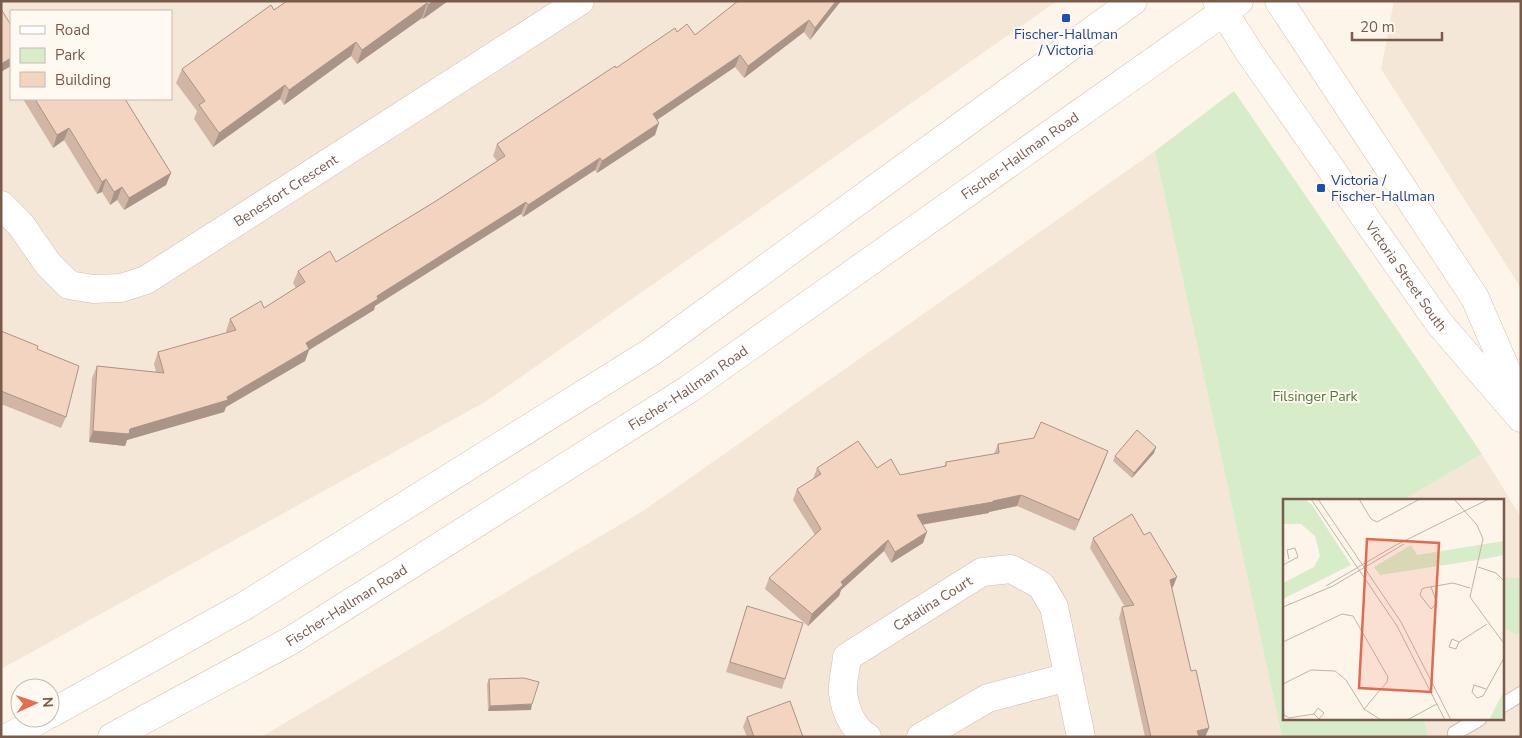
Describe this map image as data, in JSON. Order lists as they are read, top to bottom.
{
  "streets": {
    "main road": [
      "Fischer-Hallman Road",
      "Benesfort Crescent",
      "Victoria Street South",
      "Catalina Court"
    ]
  },
  "crossings": [
    ["Fischer-Hallman Road", "Victoria Street South"]
  ],
  "parks": ["Filsinger Park"],
  "places": {
    "transit": ["Fischer-Hallman / Victoria", "Victoria / Fischer-Hallman"]
  },
  "legend": ["Road", "Park", "Building"],
  "scale_bar": "20 m",
  "north": "right"
}
